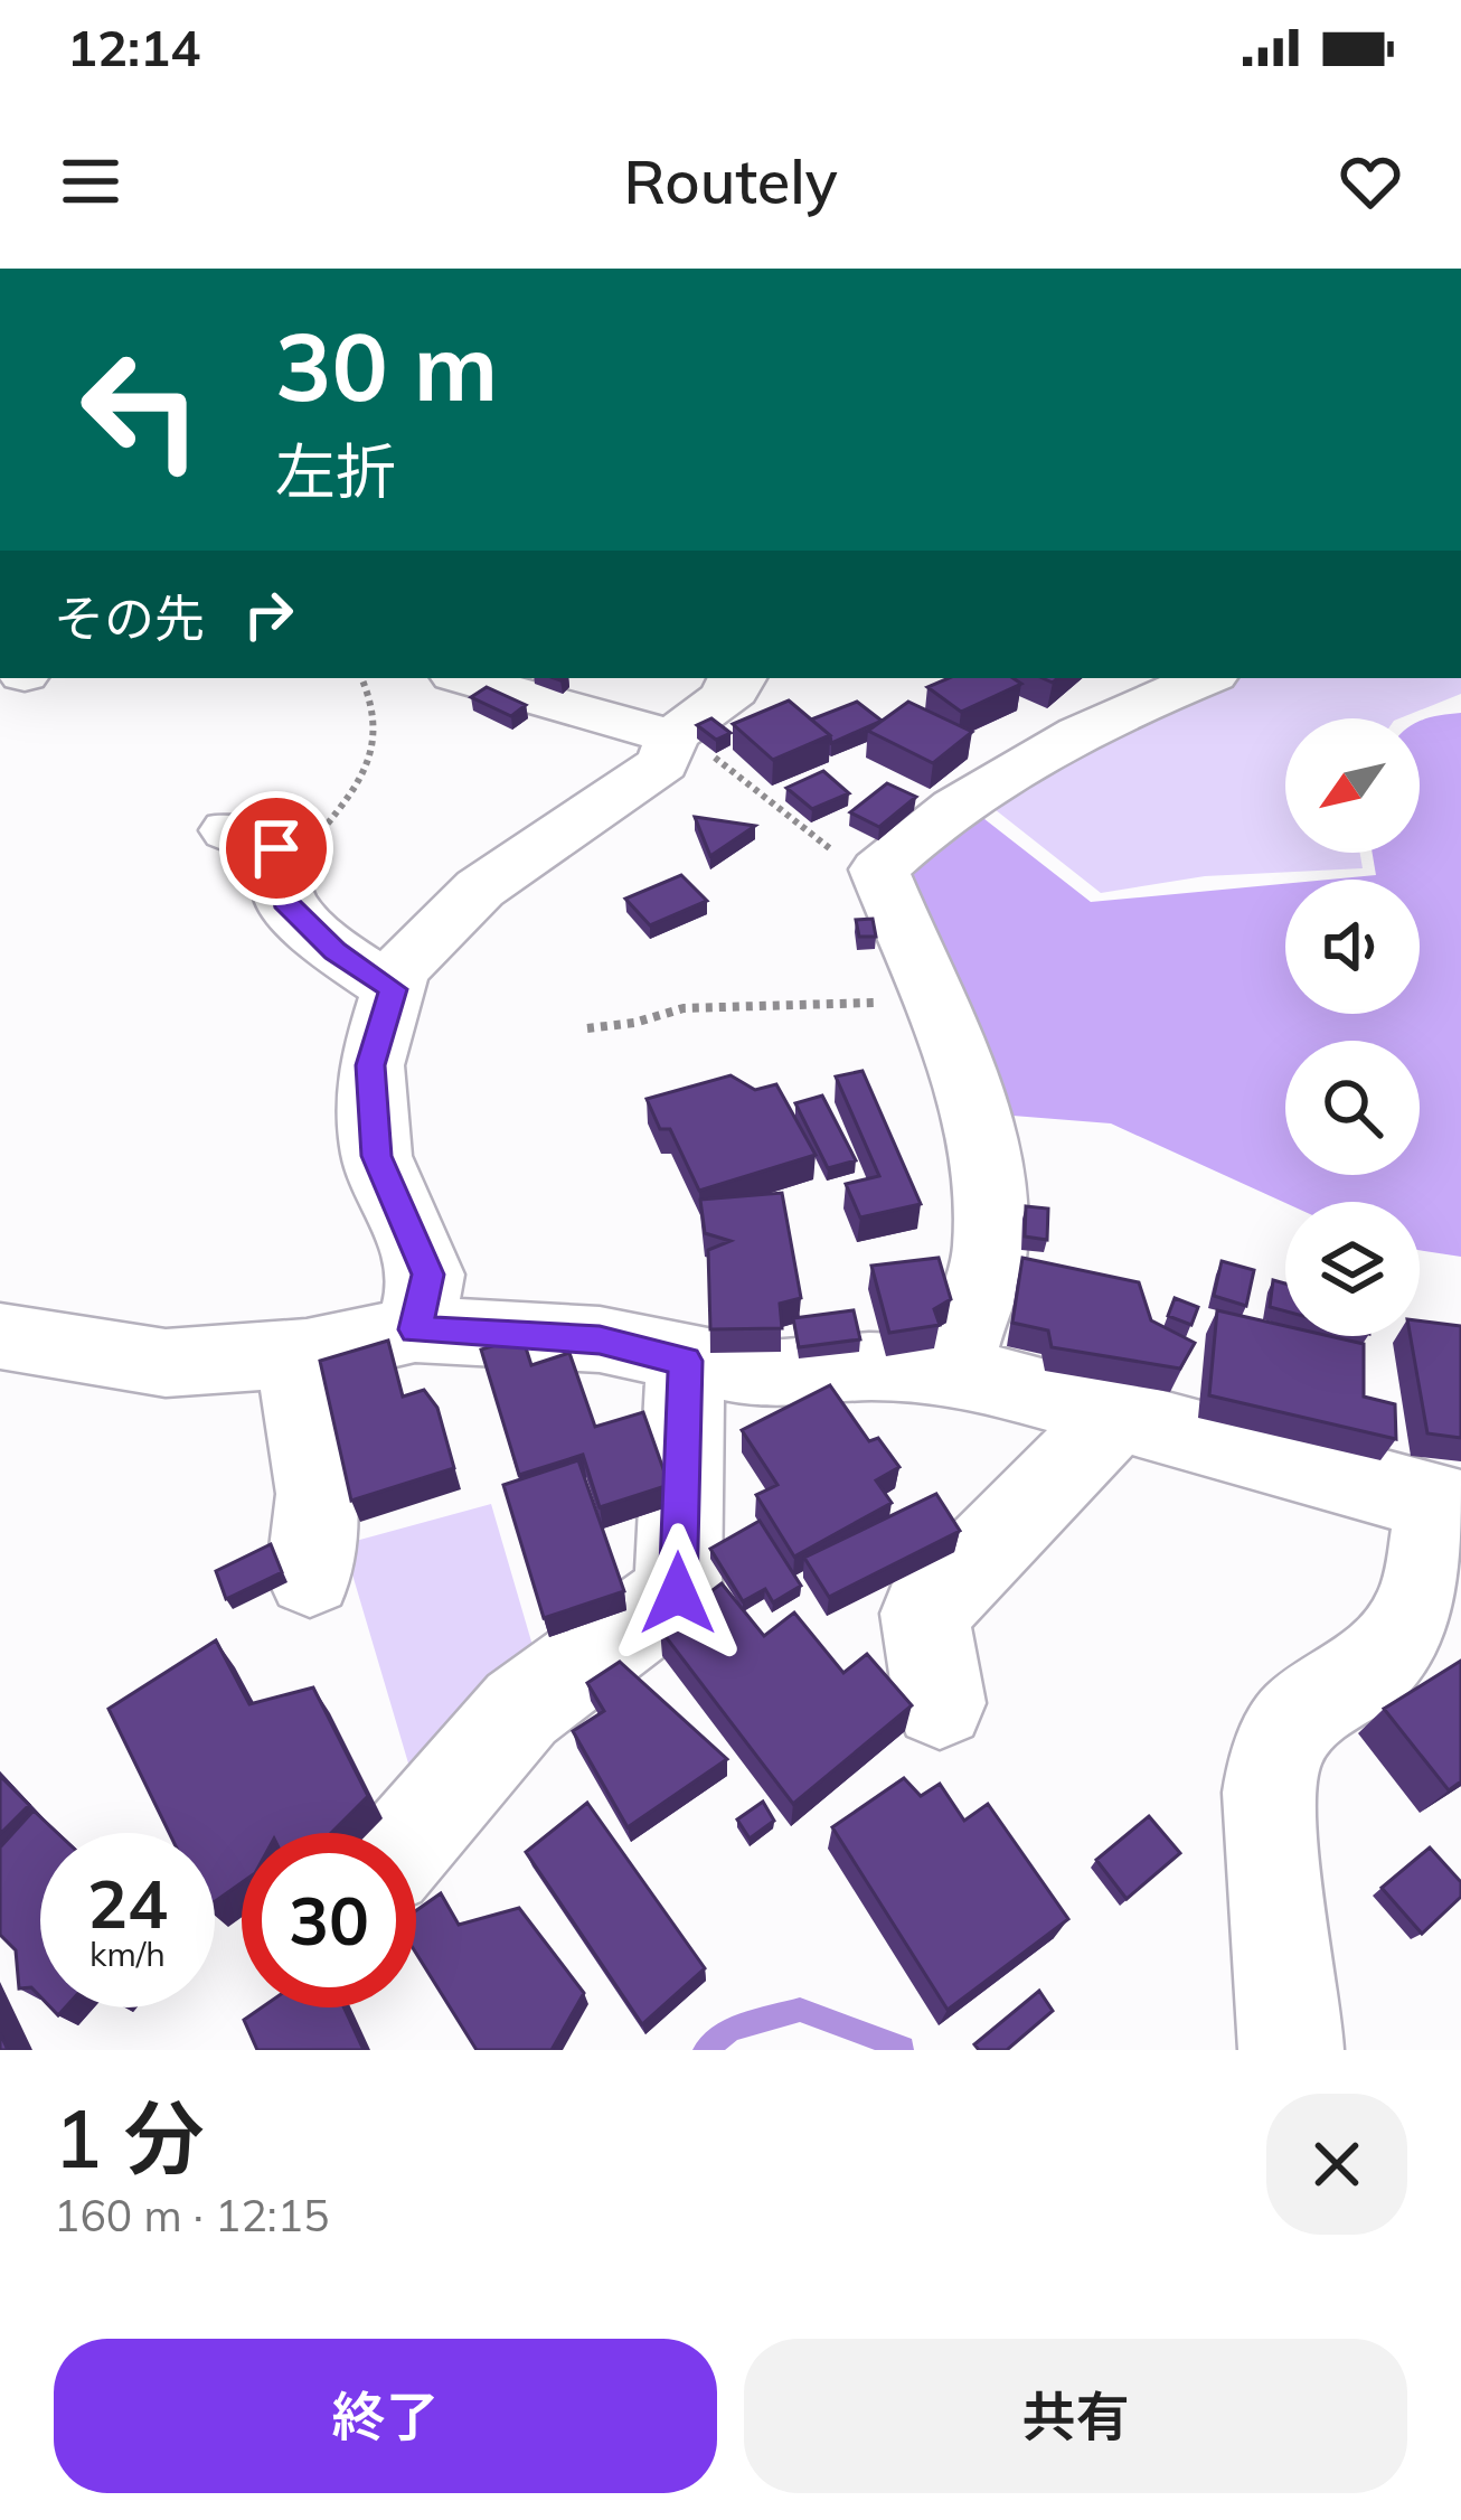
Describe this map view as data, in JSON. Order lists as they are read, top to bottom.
{
  "north": "bottom left",
  "page": {
    "status": "12:14",
    "header": "Routely",
    "turn": ["30 m", "左折"],
    "then": "その先",
    "speed": "24 km/h",
    "limit": "30",
    "heading": ["1 分", "160 m · 12:15"],
    "buttons": ["終了", "共有"]
  }
}
